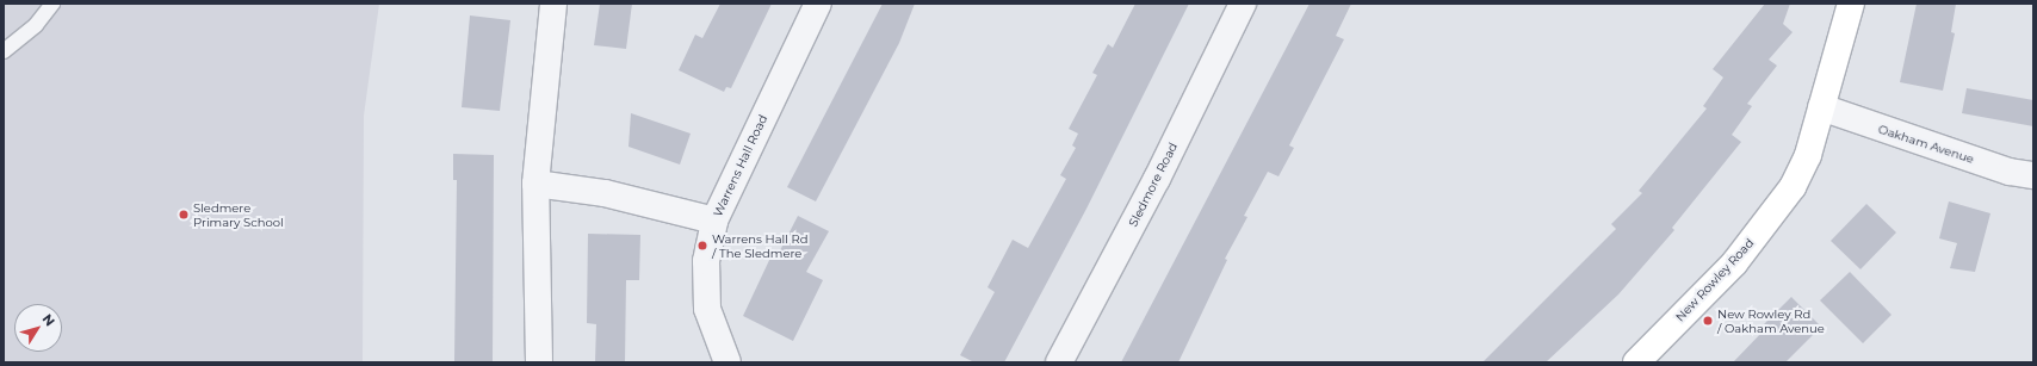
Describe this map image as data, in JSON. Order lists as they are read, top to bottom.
{
  "streets": {
    "main road": ["New Rowley Road"],
    "street": ["Oakham Avenue", "Warrens Hall Road", "Sledmore Road"]
  },
  "crossings": [
    ["Oakham Avenue", "New Rowley Road"]
  ],
  "places": ["Sledmere Primary School", "Warrens Hall Rd / The Sledmere", "New Rowley Rd / Oakham Avenue"],
  "north": "top right"
}
